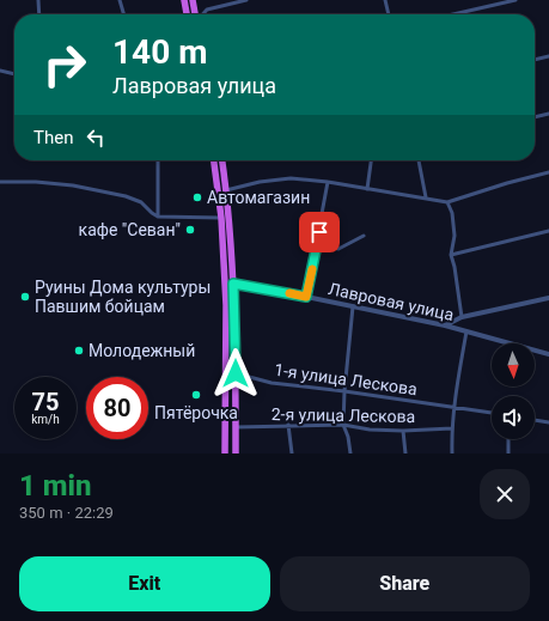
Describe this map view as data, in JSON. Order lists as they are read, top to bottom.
{
  "streets": {
    "street": ["Лавровая улица", "1-я улица Лескова", "2-я улица Лескова"]
  },
  "places": [
    "Автомагазин",
    "кафе \"Севан\"",
    "Руины Дома культуры Павшим бойцам",
    "Молодежный",
    "Пятёрочка"
  ],
  "north": "bottom",
  "page": {
    "turn": ["140 m", "Лавровая улица"],
    "then": "Then",
    "speed": "75 km/h",
    "limit": "80",
    "heading": ["1 min", "350 m · 22:29"],
    "buttons": ["Exit", "Share"]
  }
}
